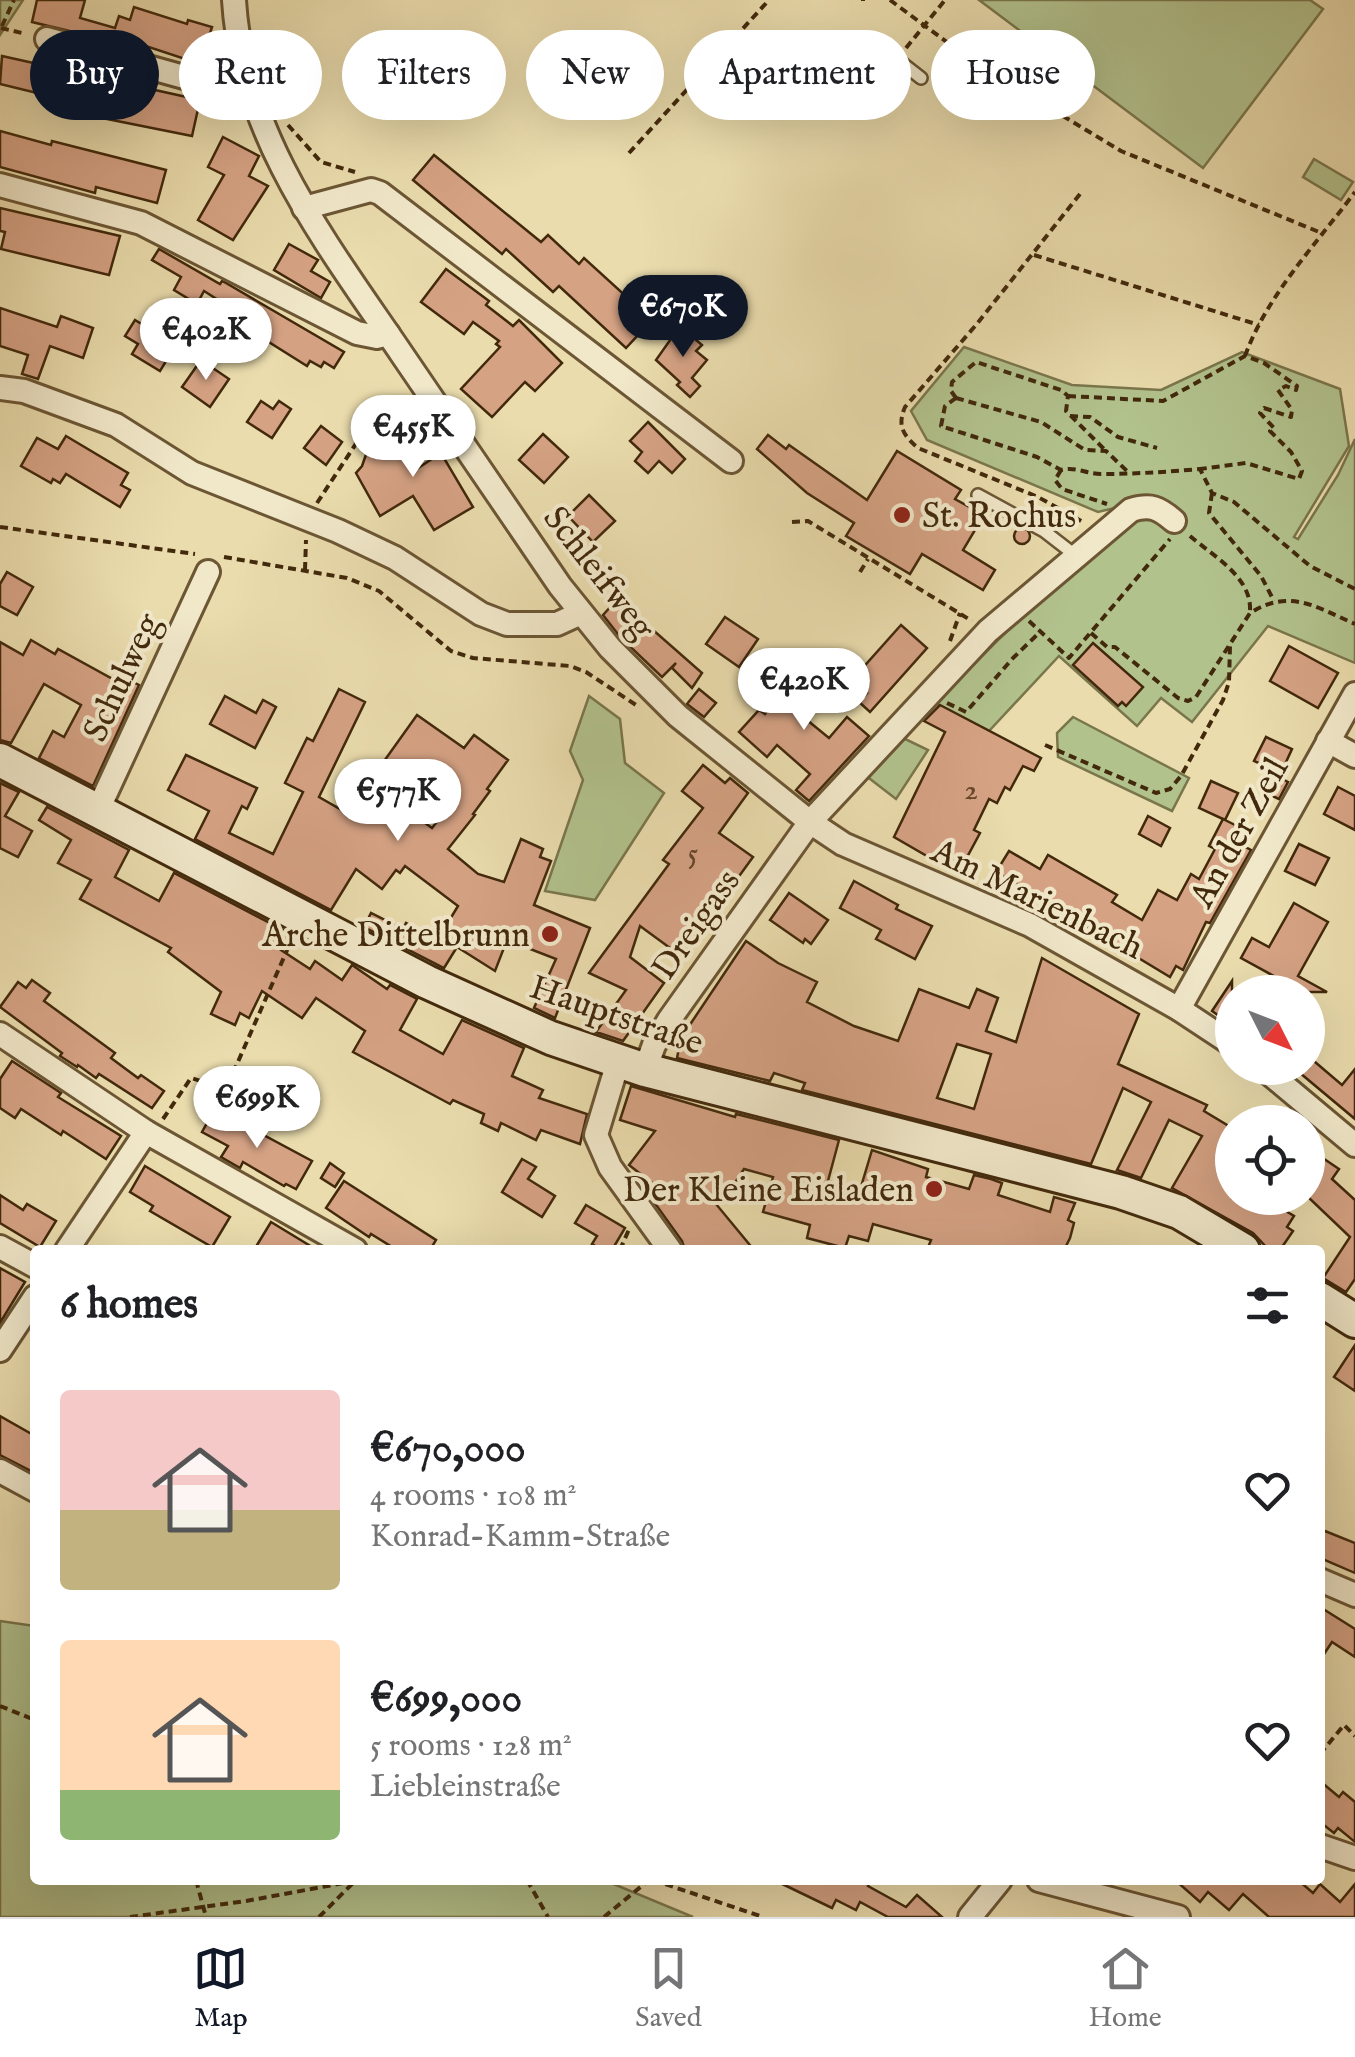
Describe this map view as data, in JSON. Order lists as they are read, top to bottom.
{
  "streets": {
    "street": [
      "Schleifweg",
      "Schulweg",
      "An der Zeil",
      "Am Marienbach",
      "Dreigass",
      "Hauptstraße"
    ]
  },
  "crossings": [
    ["Schleifweg", "Am Marienbach"],
    ["Schleifweg", "Dreigass"],
    ["Schulweg", "Hauptstraße"],
    ["An der Zeil", "Am Marienbach"],
    ["Am Marienbach", "Dreigass"],
    ["Dreigass", "Hauptstraße"]
  ],
  "places": ["St. Rochus", "Arche Dittelbrunn", "Der Kleine Eisladen"],
  "house_numbers": ["2", "5"],
  "north": "bottom right",
  "page": {
    "chip": [
      "Buy",
      "Rent",
      "Filters",
      "New",
      "Apartment",
      "House"
    ],
    "price": [
      "€670K",
      "€402K",
      "€455K",
      "€420K",
      "€577K",
      "€699K"
    ],
    "heading": "6 homes",
    "list": [
      {
        "name": "€670,000",
        "note": "4 rooms · 108 m² · Konrad-Kamm-Straße"
      },
      {
        "name": "€699,000",
        "note": "5 rooms · 128 m² · Liebleinstraße"
      }
    ],
    "tabs": ["Map", "Saved", "Home"]
  }
}
